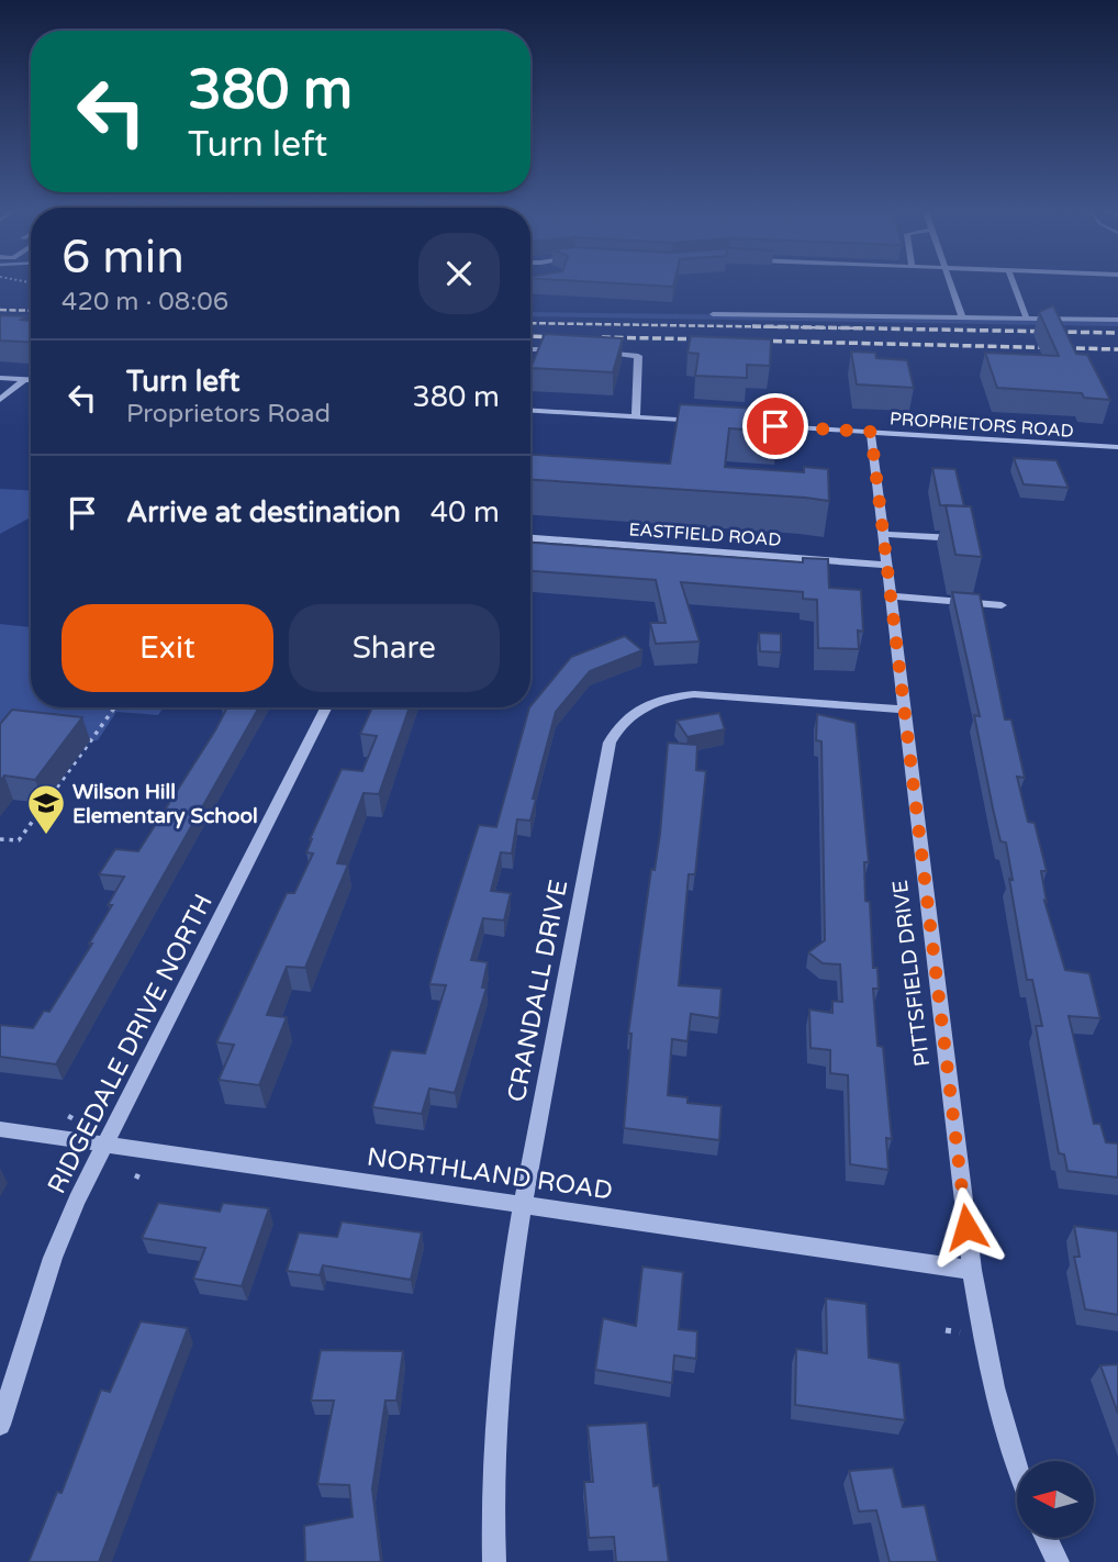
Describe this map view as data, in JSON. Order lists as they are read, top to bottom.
{
  "streets": {
    "street": [
      "PROPRIETORS ROAD",
      "EASTFIELD ROAD",
      "PITTSFIELD DRIVE",
      "CRANDALL DRIVE",
      "RIDGEDALE DRIVE NORTH",
      "NORTHLAND ROAD"
    ]
  },
  "crossings": [
    ["PROPRIETORS ROAD", "PITTSFIELD DRIVE"],
    ["EASTFIELD ROAD", "PITTSFIELD DRIVE"],
    ["PITTSFIELD DRIVE", "CRANDALL DRIVE"],
    ["PITTSFIELD DRIVE", "NORTHLAND ROAD"],
    ["CRANDALL DRIVE", "NORTHLAND ROAD"],
    ["RIDGEDALE DRIVE NORTH", "NORTHLAND ROAD"]
  ],
  "places": {
    "school or university": ["Wilson Hill Elementary School"]
  },
  "north": "left",
  "page": {
    "turn": ["380 m", "Turn left"],
    "heading": ["6 min", "420 m · 08:06"],
    "list": [
      {
        "name": "Turn left",
        "note": "Proprietors Road",
        "value": "380 m"
      },
      {
        "name": "Arrive at destination",
        "value": "40 m"
      }
    ],
    "buttons": ["Exit", "Share"]
  }
}
